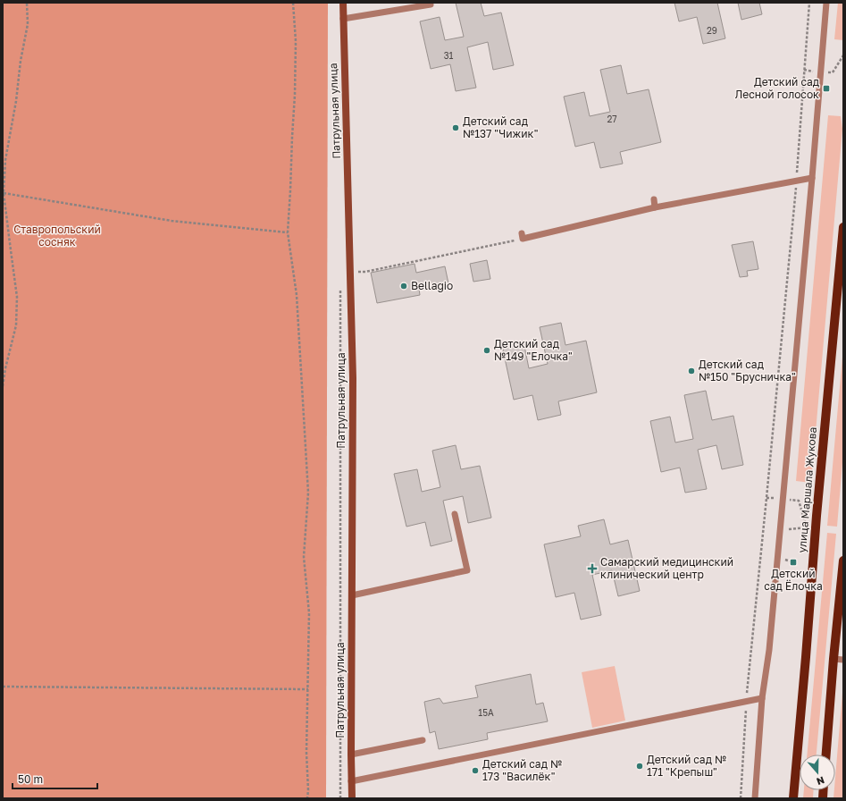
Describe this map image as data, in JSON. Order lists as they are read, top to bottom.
{
  "streets": {
    "main road": ["улица Маршала Жукова"],
    "street": ["Патрульная улица"]
  },
  "parks": ["Ставропольский сосняк"],
  "places": {
    "transit": ["Детский сад Лесной голосок", "Детский сад Ёлочка"],
    "other": [
      "Детский сад №137 \"Чижик\"",
      "Bellagio",
      "Детский сад №149 \"Елочка\"",
      "Детский сад №150 \"Брусничка\"",
      "Детский сад № 171 \"Крепыш\"",
      "Детский сад № 173 \"Василёк\""
    ],
    "health": ["Самарский медицинский клинический центр"]
  },
  "house_numbers": [
    "29",
    "31",
    "27",
    "15А"
  ],
  "scale_bar": "50 m",
  "north": "bottom"
}
